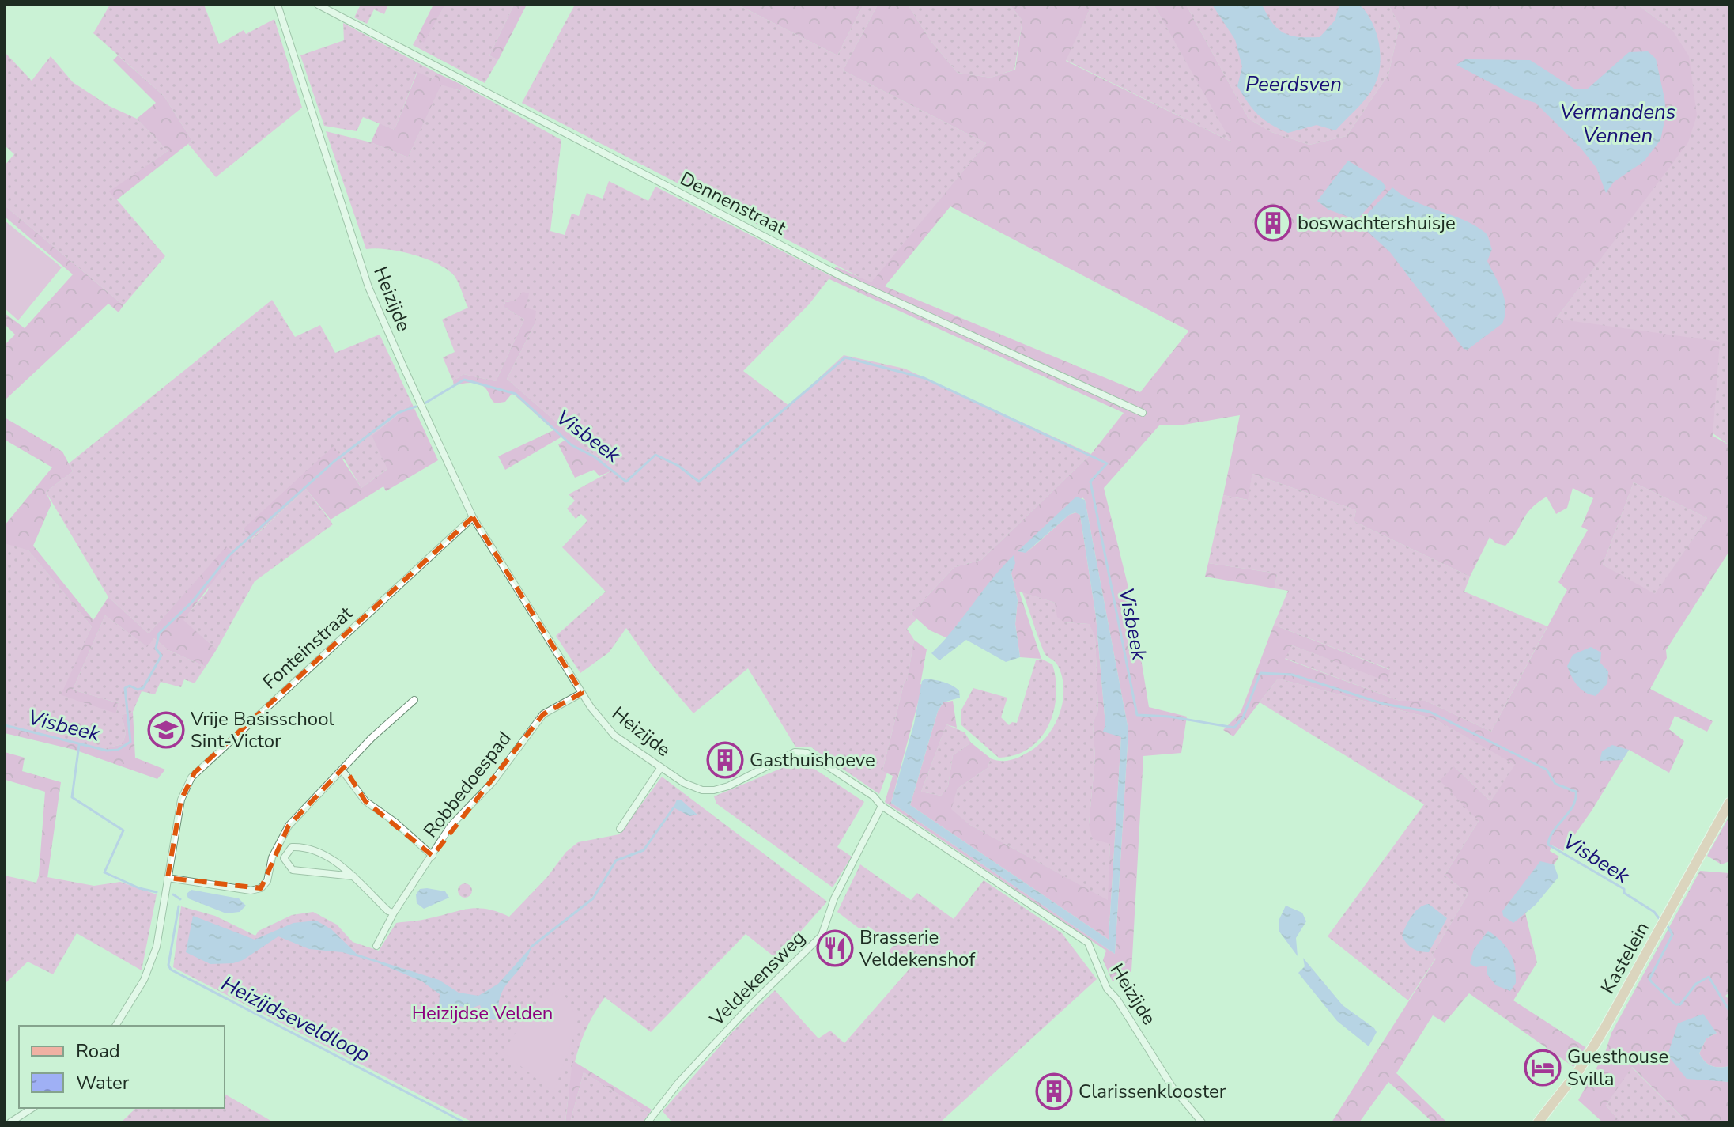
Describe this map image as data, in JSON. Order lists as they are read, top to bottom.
{
  "streets": {
    "main road": ["Kastelein"],
    "street": [
      "Dennenstraat",
      "Heizijde",
      "Fonteinstraat",
      "Robbedoespad",
      "Veldekensweg"
    ]
  },
  "crossings": [
    ["Heizijde", "Fonteinstraat"],
    ["Heizijde", "Robbedoespad"],
    ["Heizijde", "Veldekensweg"]
  ],
  "water": [
    "Peerdsven",
    "Vermandens Vennen",
    "Visbeek",
    "Heizijdseveldloop"
  ],
  "parks": ["Heizijdse Velden"],
  "places": {
    "building": ["boswachtershuisje", "Gasthuishoeve", "Clarissenklooster"],
    "school or university": ["Vrije Basisschool Sint-Victor"],
    "restaurant": ["Brasserie Veldekenshof"],
    "hotel": ["Guesthouse Svilla"]
  },
  "legend": ["Road", "Water"]
}
